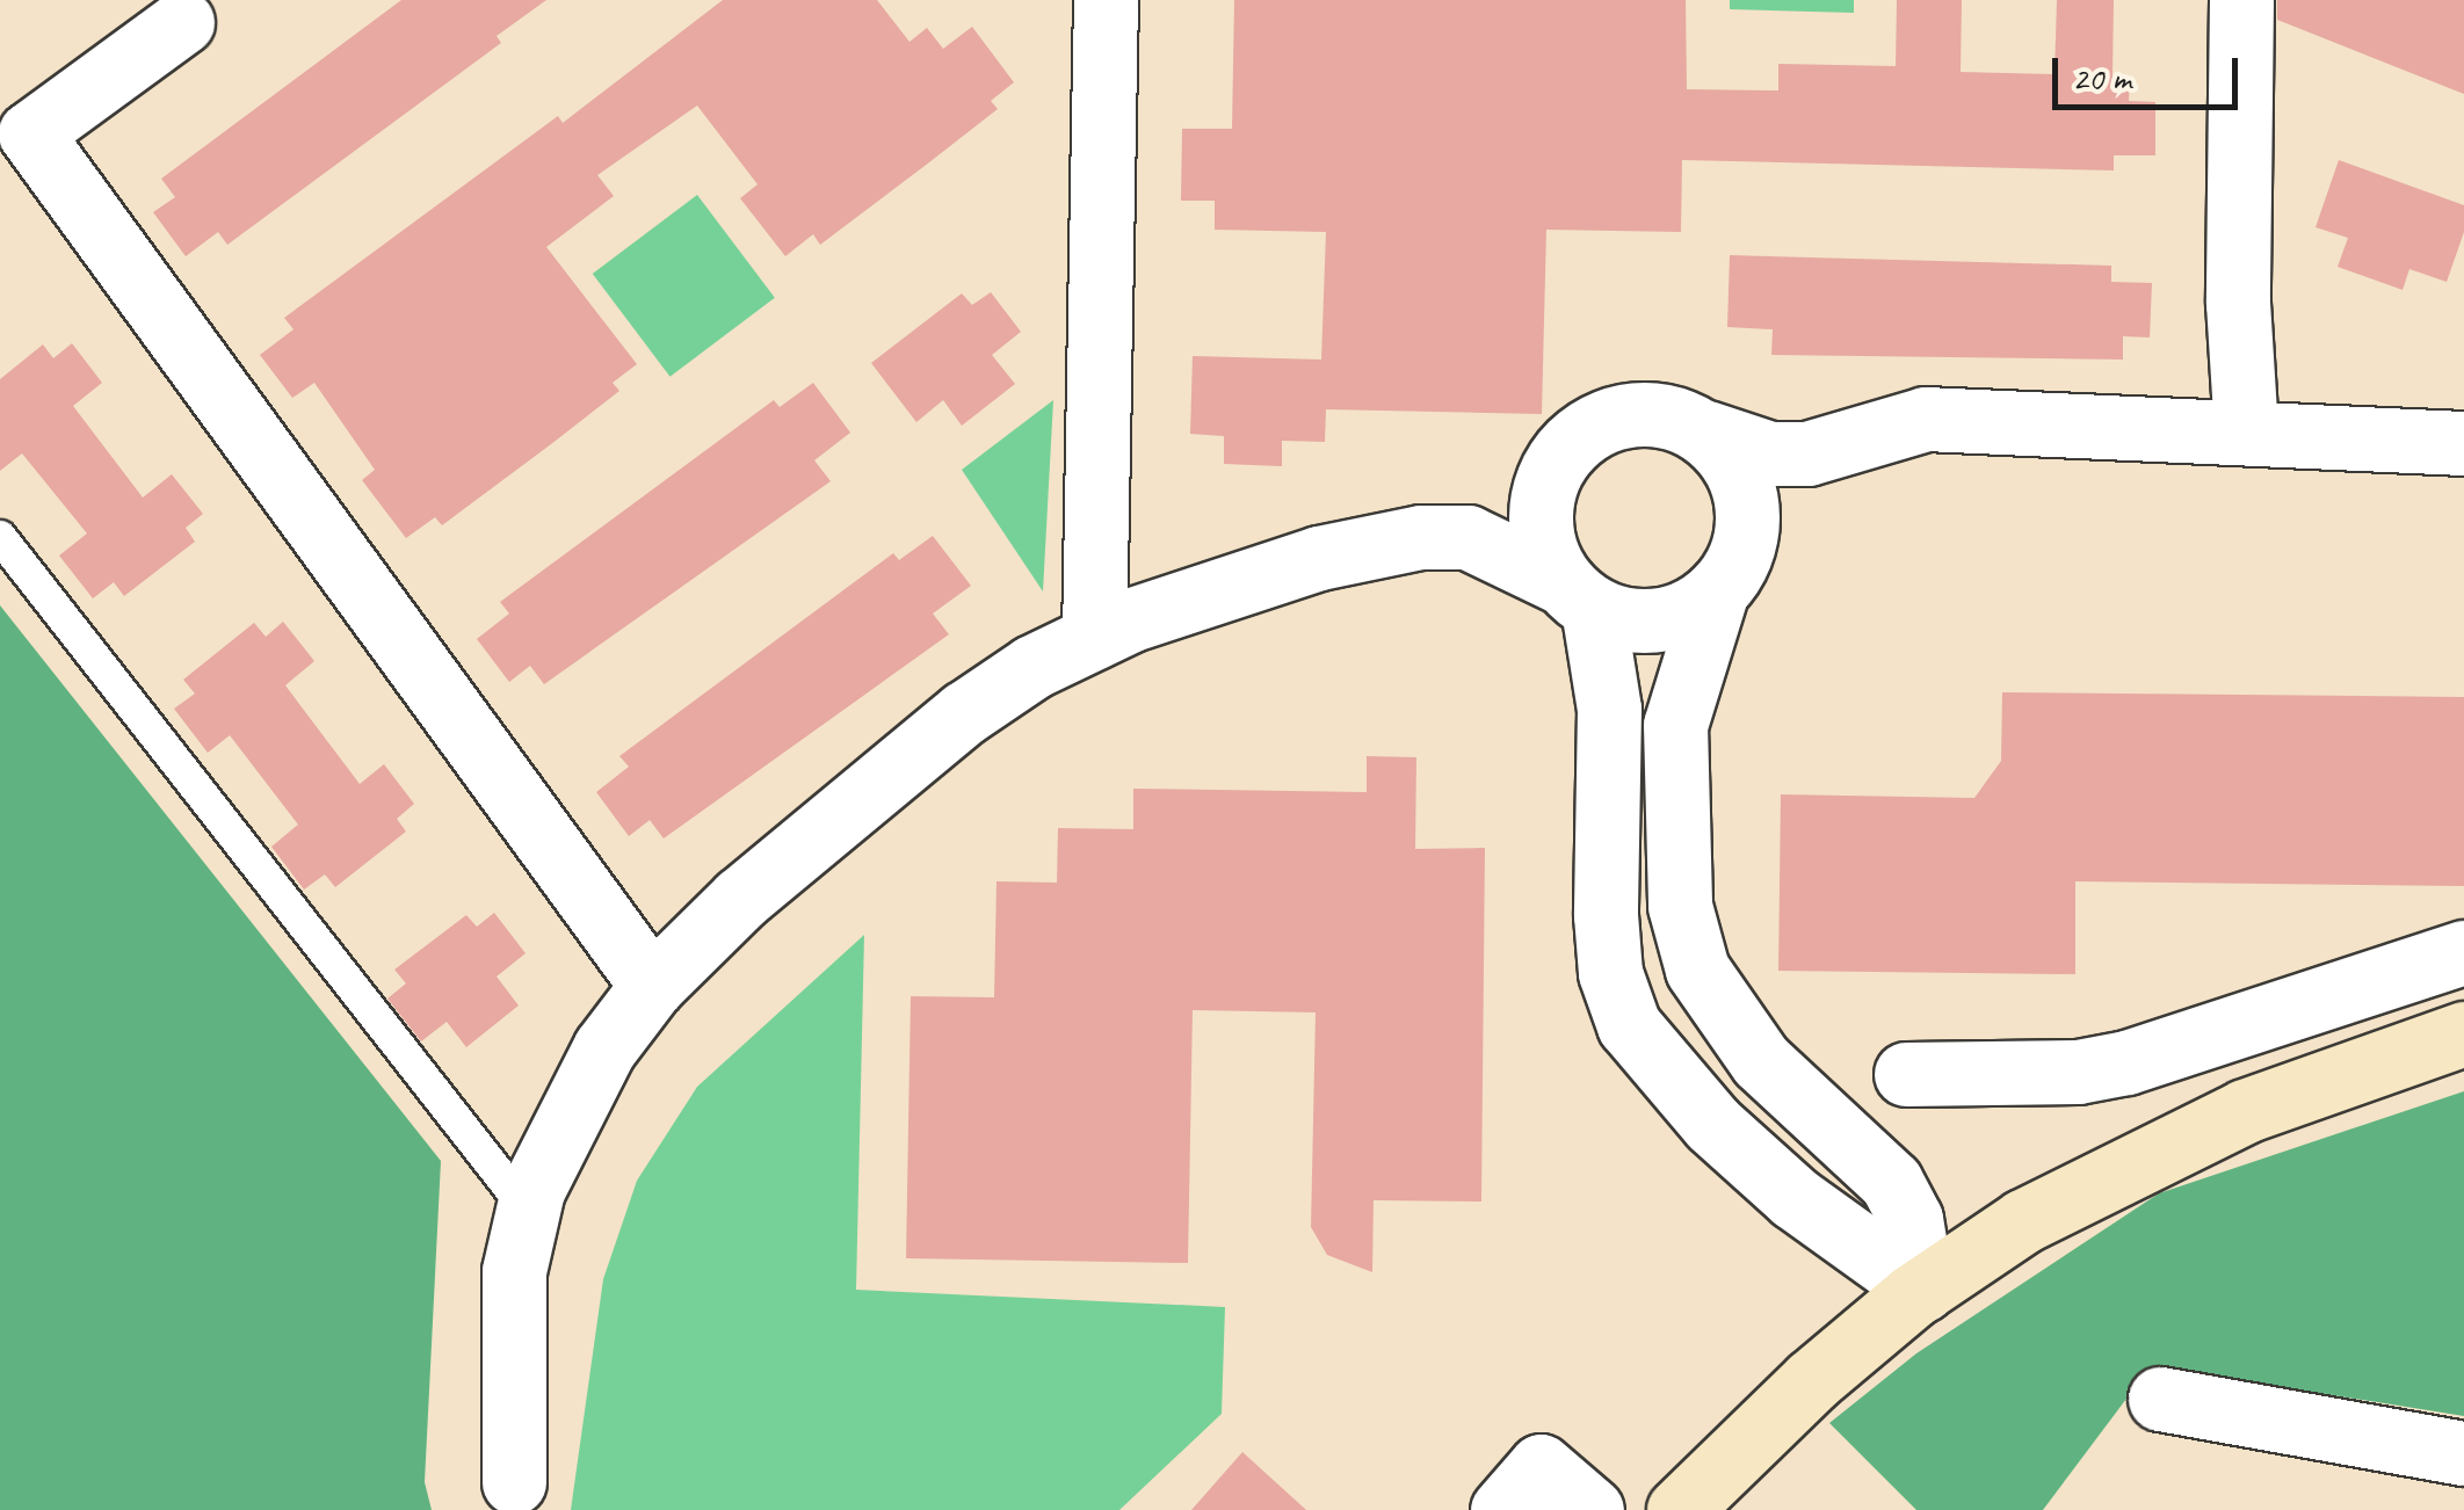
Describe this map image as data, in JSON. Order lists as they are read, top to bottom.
{
  "scale_bar": "20 m"
}
